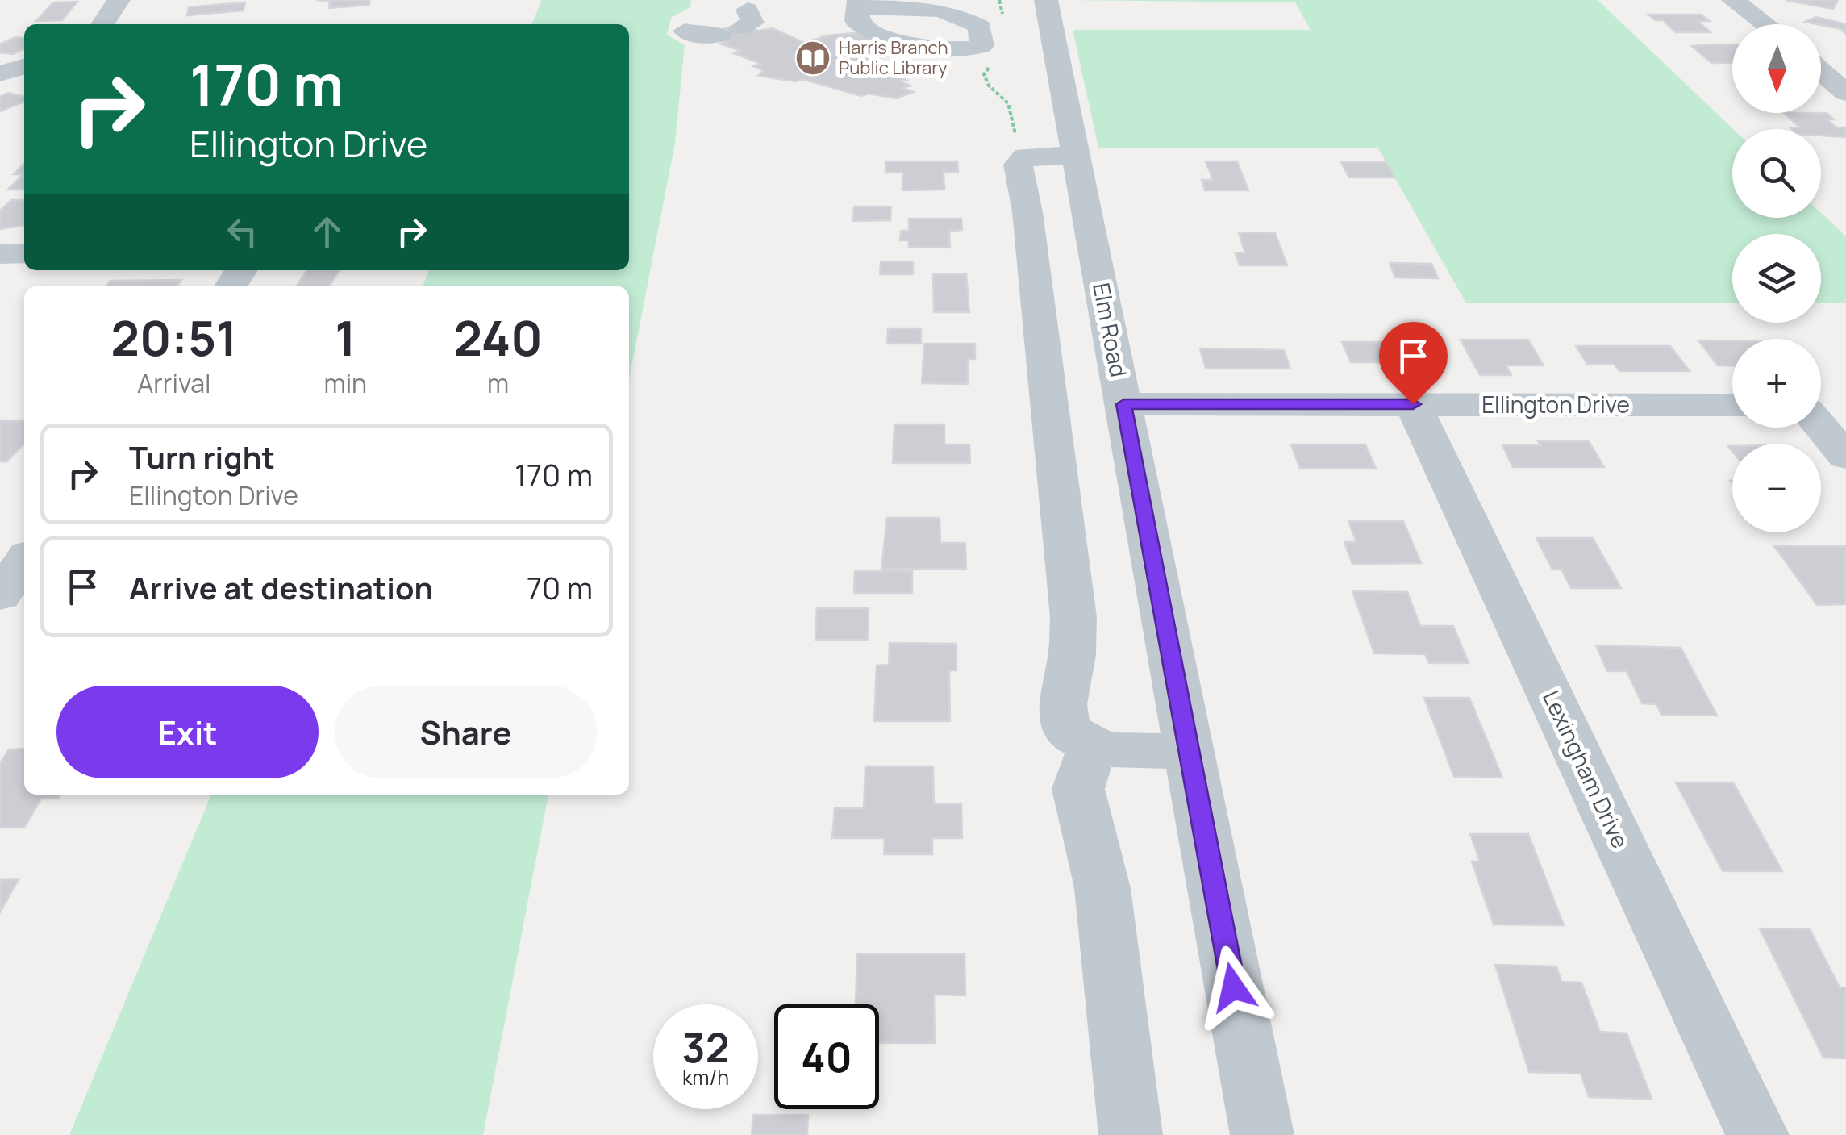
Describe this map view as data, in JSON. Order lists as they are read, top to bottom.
{
  "streets": {
    "street": ["Elm Road", "Ellington Drive", "Lexingham Drive"]
  },
  "crossings": [
    ["Elm Road", "Ellington Drive"],
    ["Ellington Drive", "Lexingham Drive"]
  ],
  "places": {
    "library": ["Harris Branch Public Library"]
  },
  "north": "bottom",
  "page": {
    "map_buttons": ["+", "−"],
    "turn": ["170 m", "Ellington Drive"],
    "eta": [
      "20:51",
      "Arrival",
      "1",
      "min",
      "240",
      "m"
    ],
    "list": [
      {
        "name": "Turn right",
        "note": "Ellington Drive",
        "value": "170 m"
      },
      {
        "name": "Arrive at destination",
        "value": "70 m"
      }
    ],
    "buttons": ["Exit", "Share"],
    "speed": "32 km/h",
    "limit": "40"
  }
}
